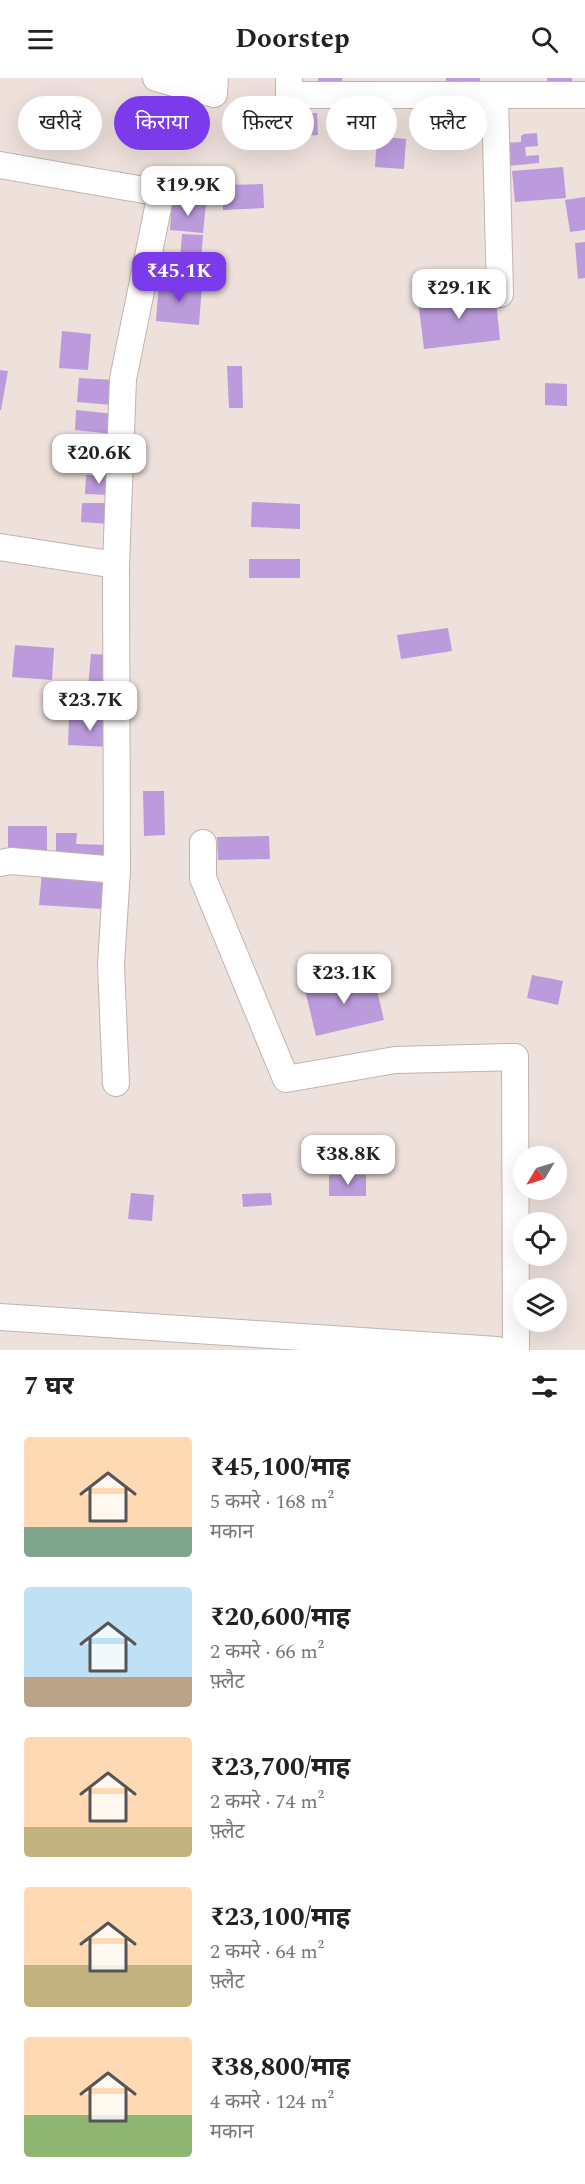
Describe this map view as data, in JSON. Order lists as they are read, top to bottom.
{
  "north": "bottom left",
  "page": {
    "header": "Doorstep",
    "chip": [
      "खरीदें",
      "किराया",
      "फ़िल्टर",
      "नया",
      "फ़्लैट"
    ],
    "price": [
      "₹19.9K",
      "₹45.1K",
      "₹29.1K",
      "₹20.6K",
      "₹23.7K",
      "₹23.1K",
      "₹38.8K"
    ],
    "heading": "7 घर",
    "list": [
      {
        "name": "₹45,100/माह",
        "note": "5 कमरे · 168 m² · मकान"
      },
      {
        "name": "₹20,600/माह",
        "note": "2 कमरे · 66 m² · फ़्लैट"
      },
      {
        "name": "₹23,700/माह",
        "note": "2 कमरे · 74 m² · फ़्लैट"
      },
      {
        "name": "₹23,100/माह",
        "note": "2 कमरे · 64 m² · फ़्लैट"
      },
      {
        "name": "₹38,800/माह",
        "note": "4 कमरे · 124 m² · मकान"
      }
    ]
  }
}
